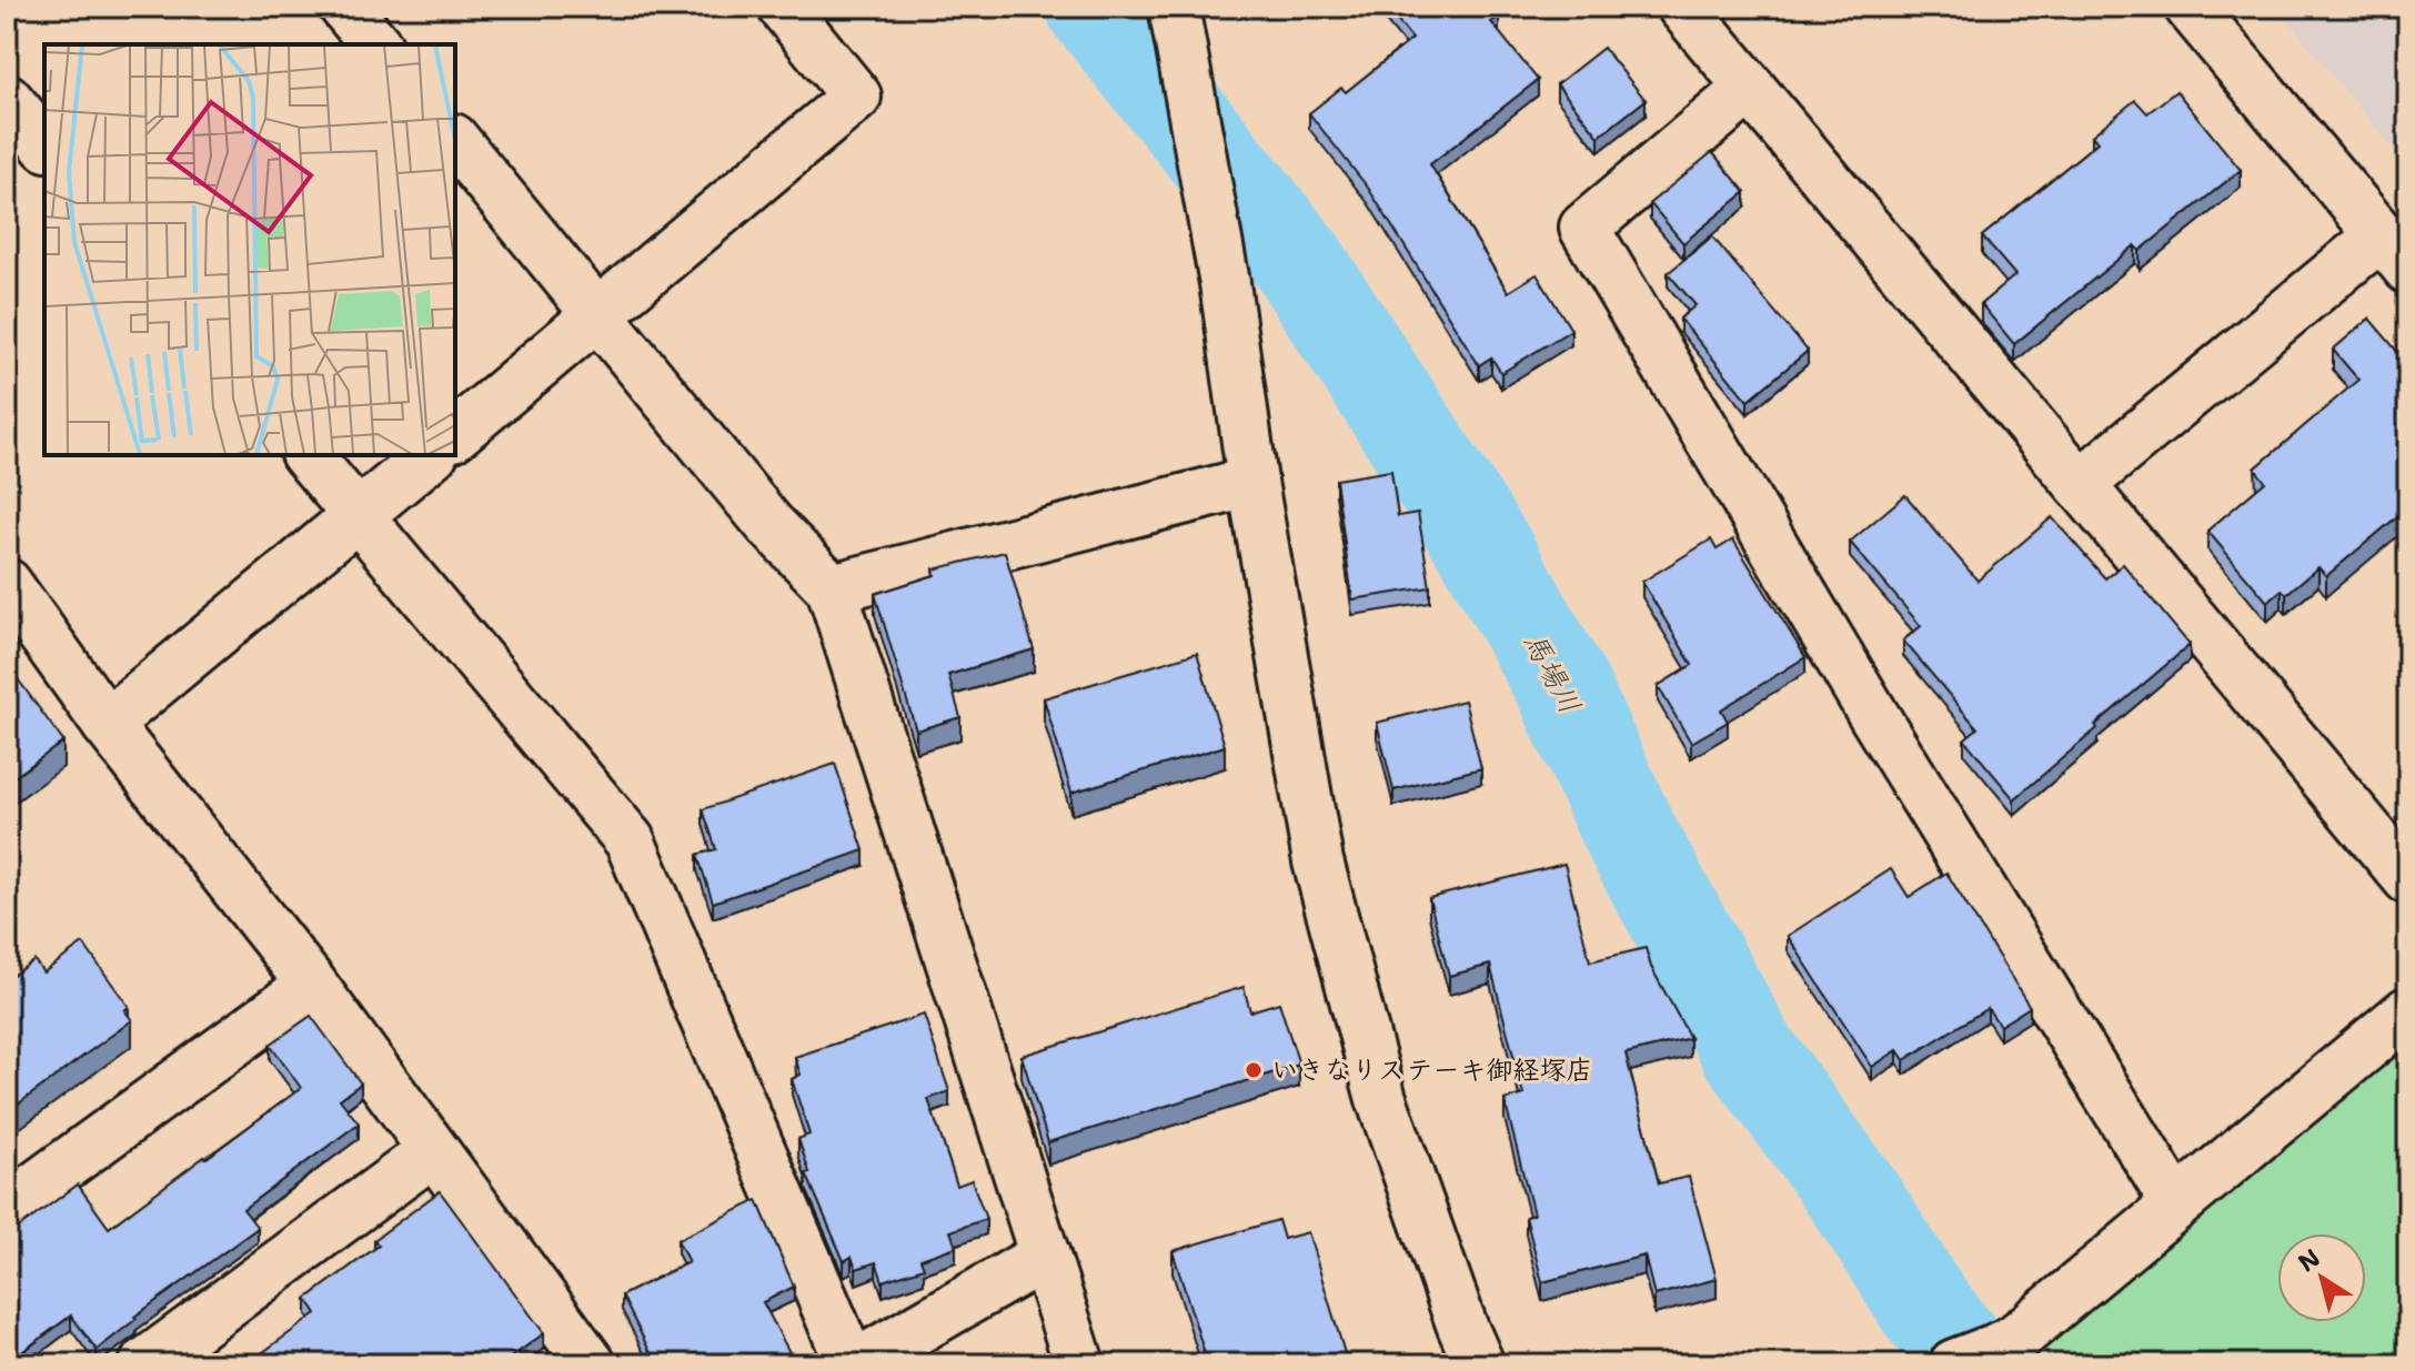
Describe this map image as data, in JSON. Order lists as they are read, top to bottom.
{
  "water": ["馬場川"],
  "places": ["いきなりステーキ御経塚店"],
  "north": "top left"
}
